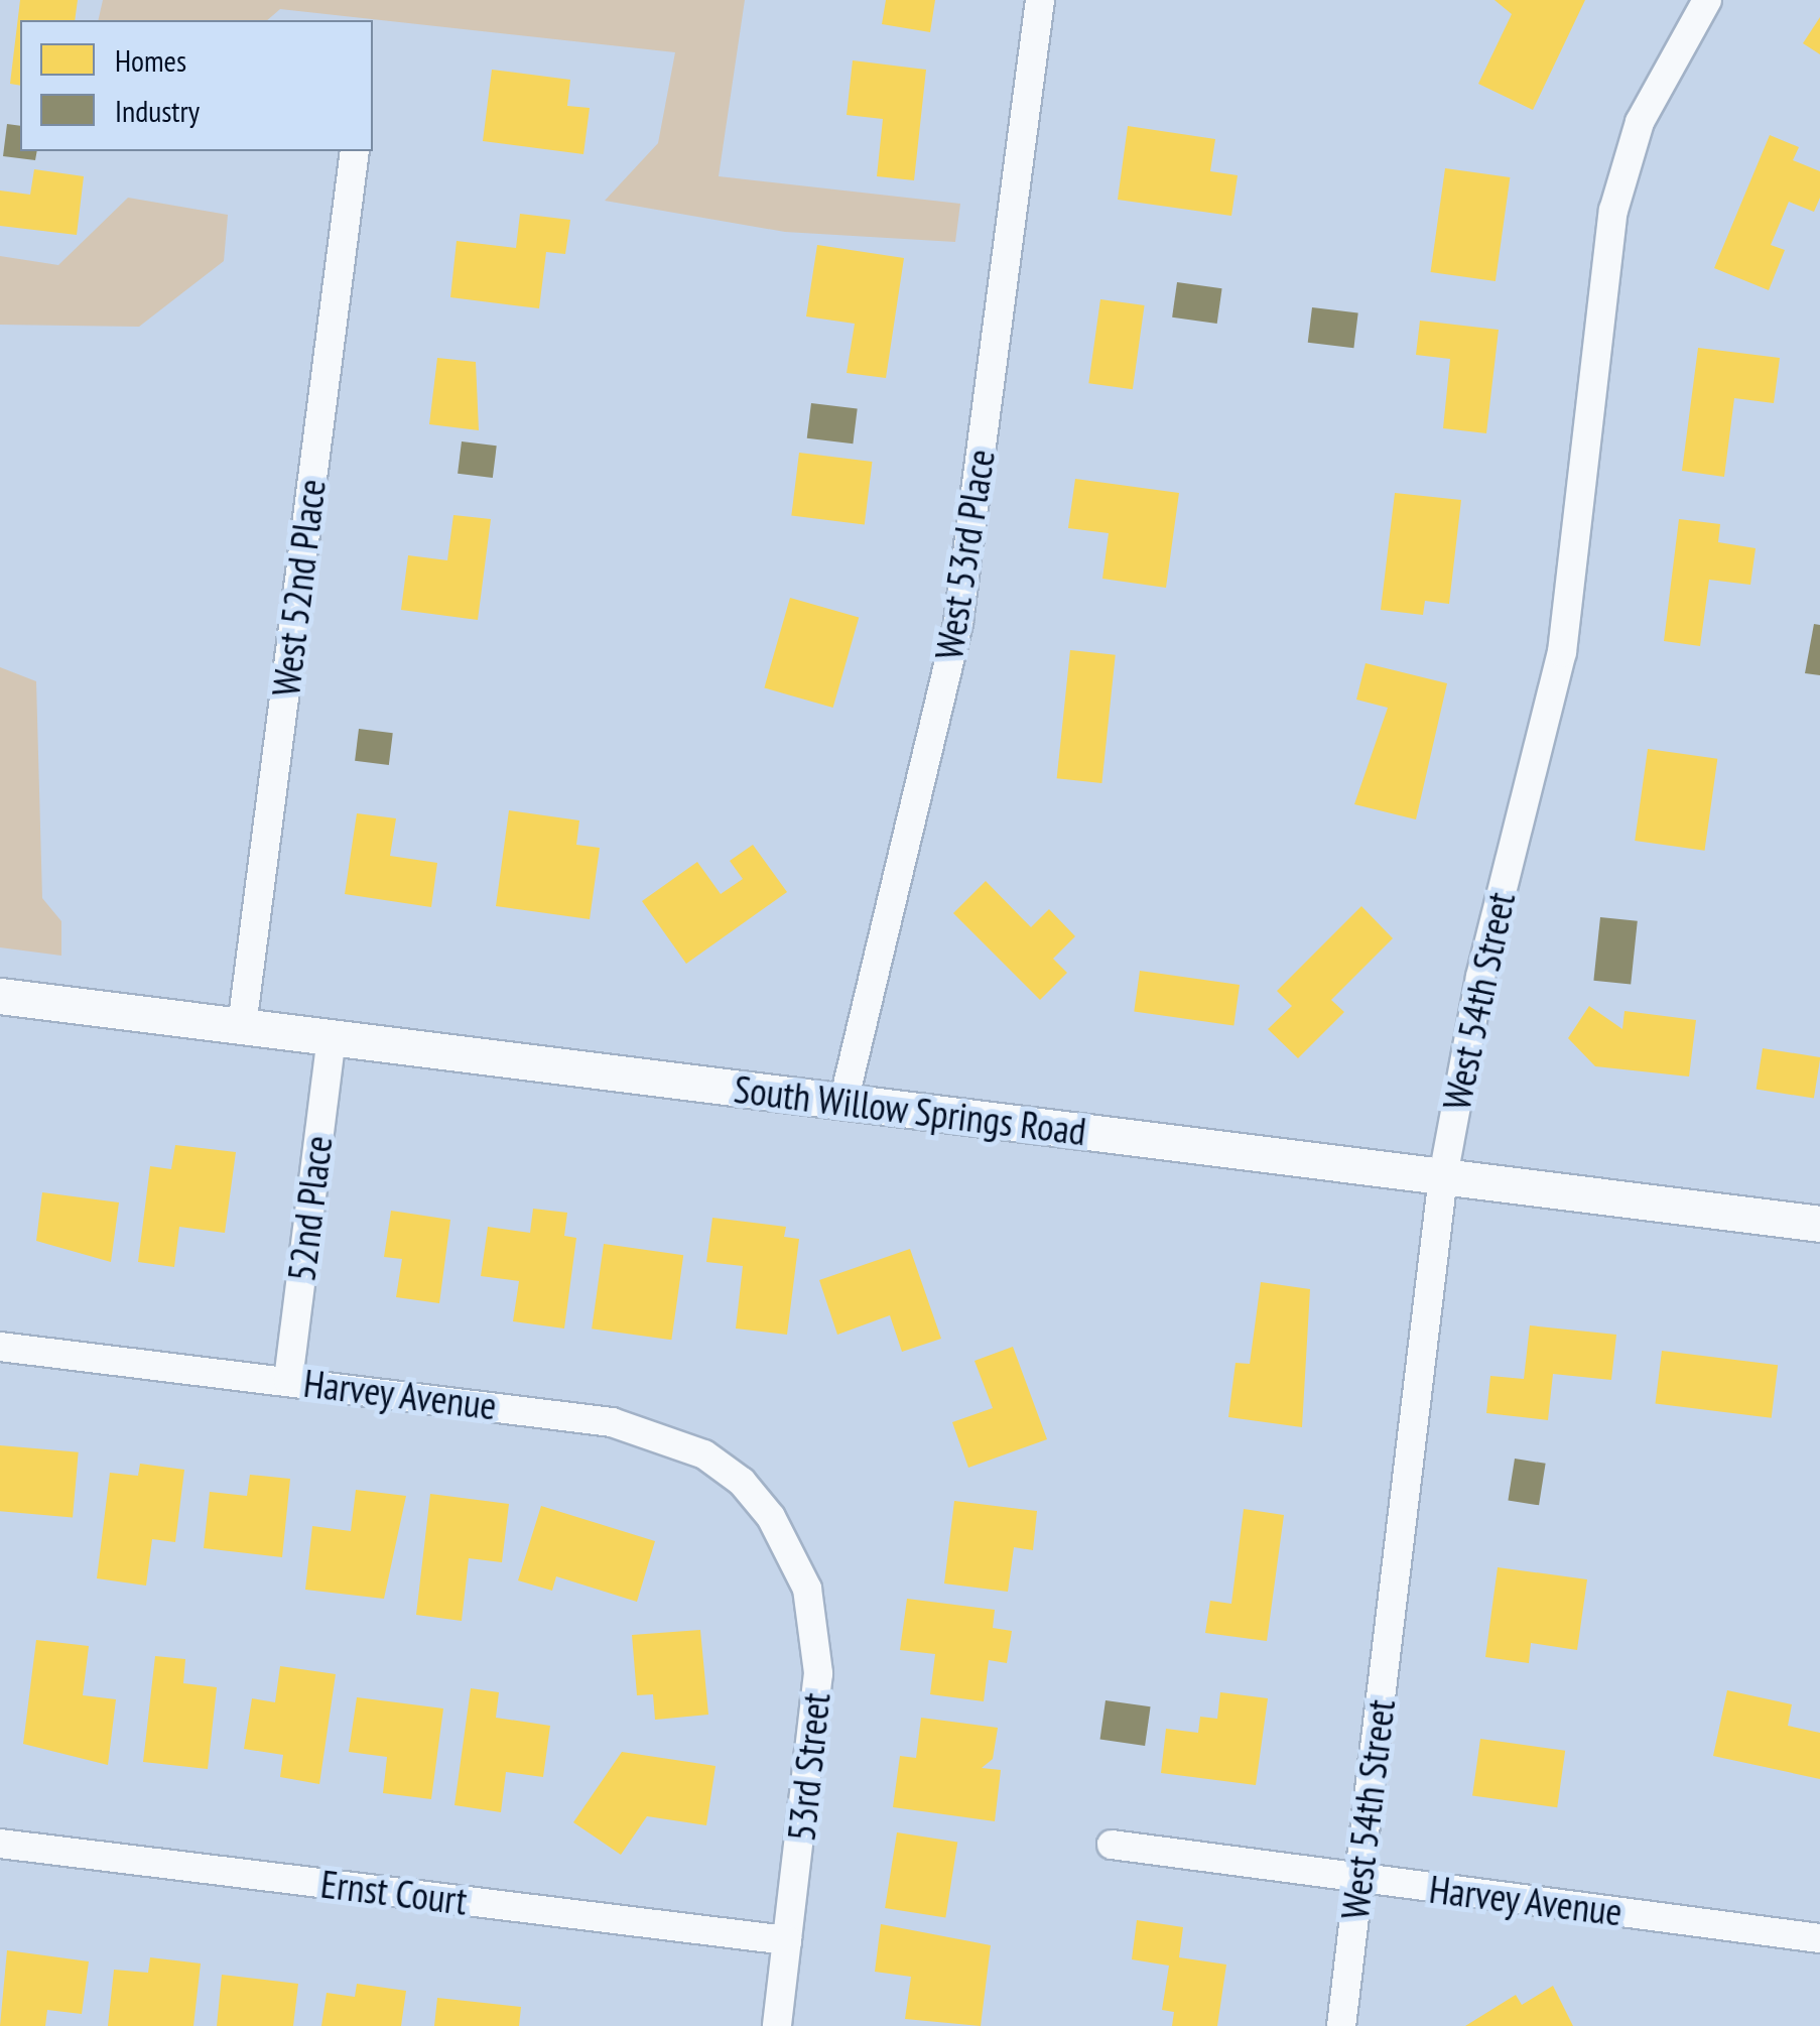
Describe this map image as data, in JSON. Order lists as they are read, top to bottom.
{
  "streets": {
    "street": [
      "West 53rd Place",
      "West 52nd Place",
      "West 54th Street",
      "South Willow Springs Road",
      "52nd Place",
      "Harvey Avenue",
      "53rd Street",
      "Ernst Court"
    ]
  },
  "crossings": [
    ["West 53rd Place", "South Willow Springs Road"],
    ["West 52nd Place", "South Willow Springs Road"],
    ["West 54th Street", "South Willow Springs Road"],
    ["West 54th Street", "Harvey Avenue"],
    ["South Willow Springs Road", "52nd Place"],
    ["52nd Place", "Harvey Avenue"],
    ["Harvey Avenue", "53rd Street"],
    ["53rd Street", "Ernst Court"]
  ],
  "legend": ["Homes", "Industry"]
}
